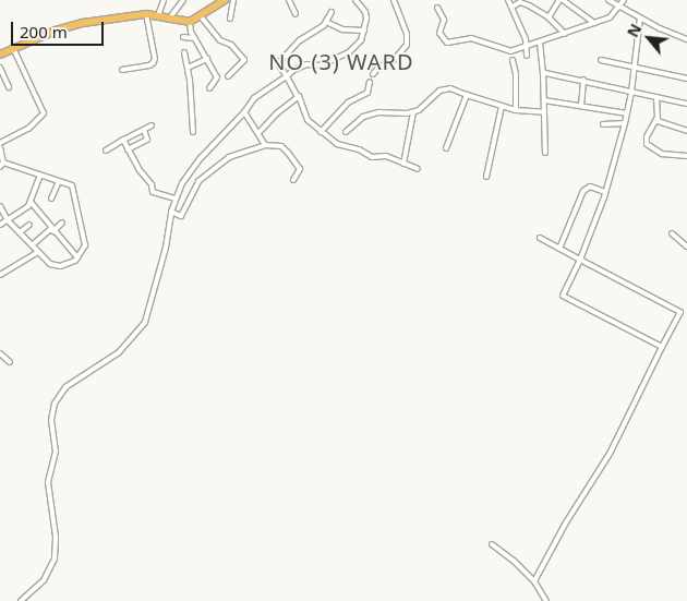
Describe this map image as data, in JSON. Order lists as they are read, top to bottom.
{
  "districts": ["NO (3) WARD"],
  "scale_bar": "200 m",
  "north": "top left"
}
